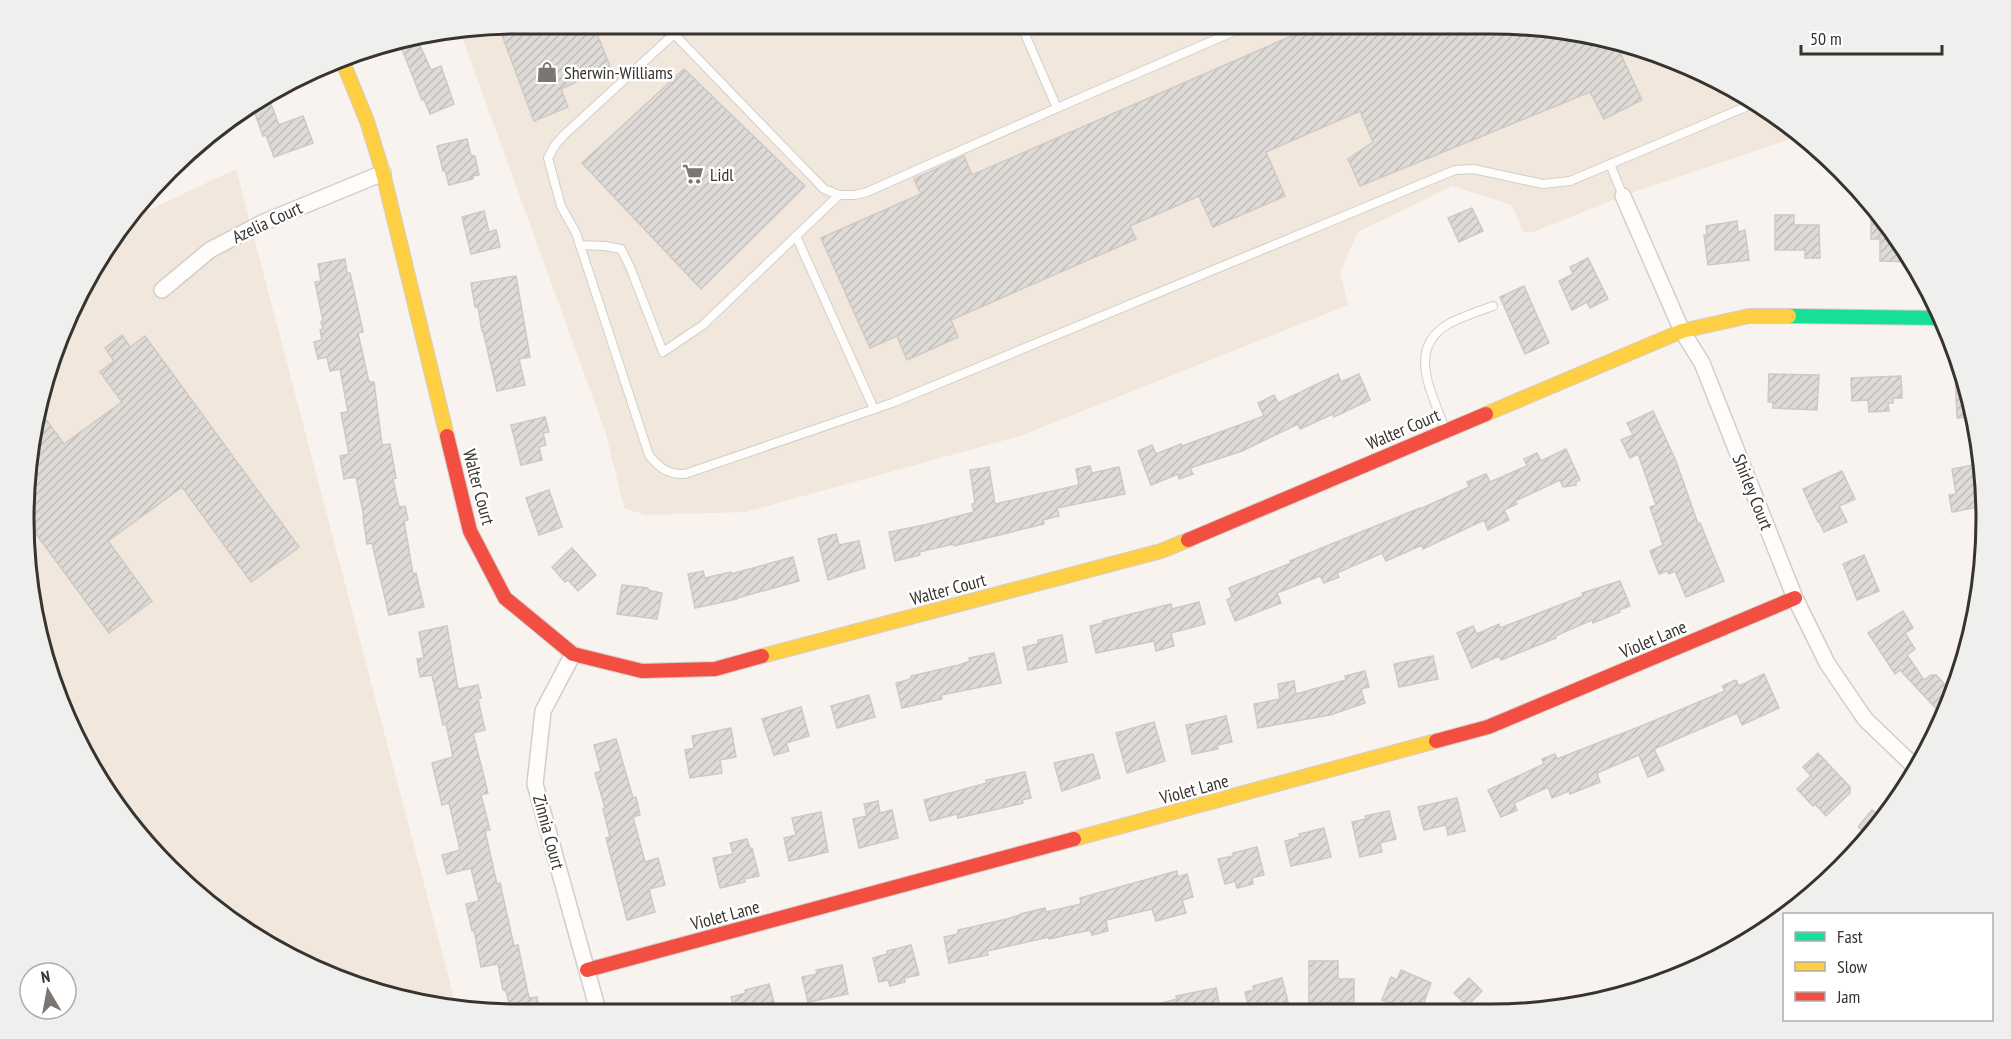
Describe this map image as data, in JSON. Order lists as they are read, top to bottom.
{
  "streets": {
    "street": [
      "Azelia Court",
      "Walter Court",
      "Shirley Court",
      "Violet Lane",
      "Zinnia Court"
    ]
  },
  "crossings": [
    ["Azelia Court", "Walter Court"],
    ["Walter Court", "Shirley Court"],
    ["Walter Court", "Zinnia Court"],
    ["Shirley Court", "Violet Lane"],
    ["Violet Lane", "Zinnia Court"]
  ],
  "places": {
    "shop": ["Sherwin-Williams"],
    "supermarket": ["Lidl"]
  },
  "legend": ["Fast", "Slow", "Jam"],
  "scale_bar": "50 m",
  "north": "top"
}
